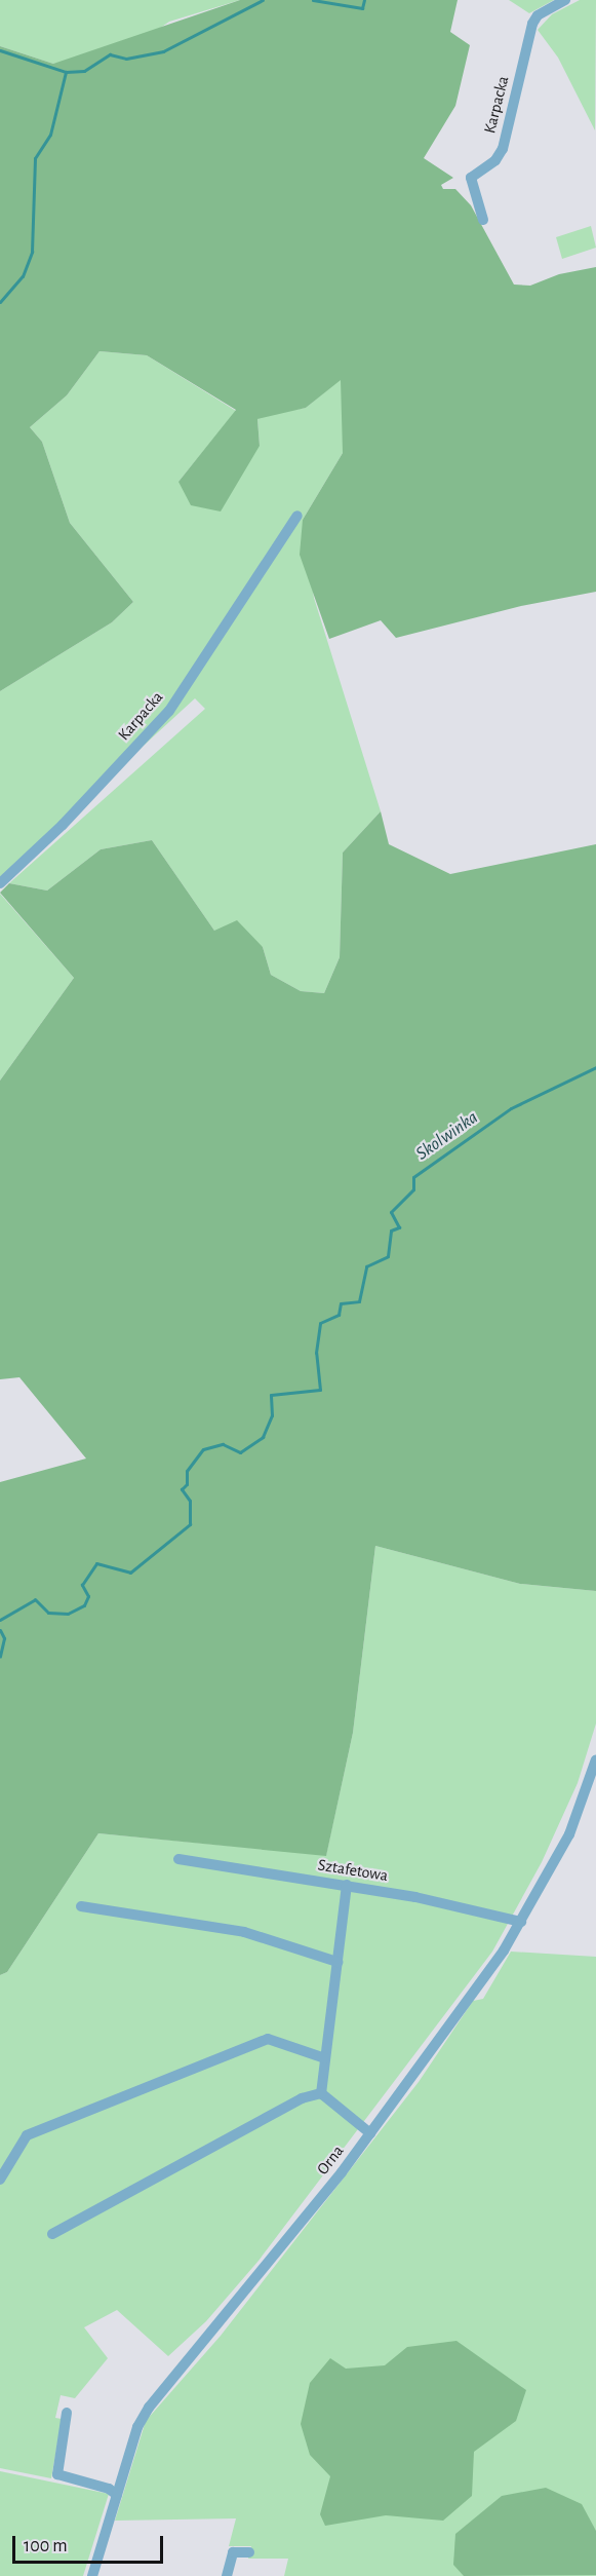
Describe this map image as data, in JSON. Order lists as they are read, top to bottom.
{
  "streets": {
    "street": ["Karpacka", "Sztafetowa", "Orna"]
  },
  "crossings": [
    ["Sztafetowa", "Orna"]
  ],
  "water": ["Skolwinka"],
  "scale_bar": "100 m"
}
